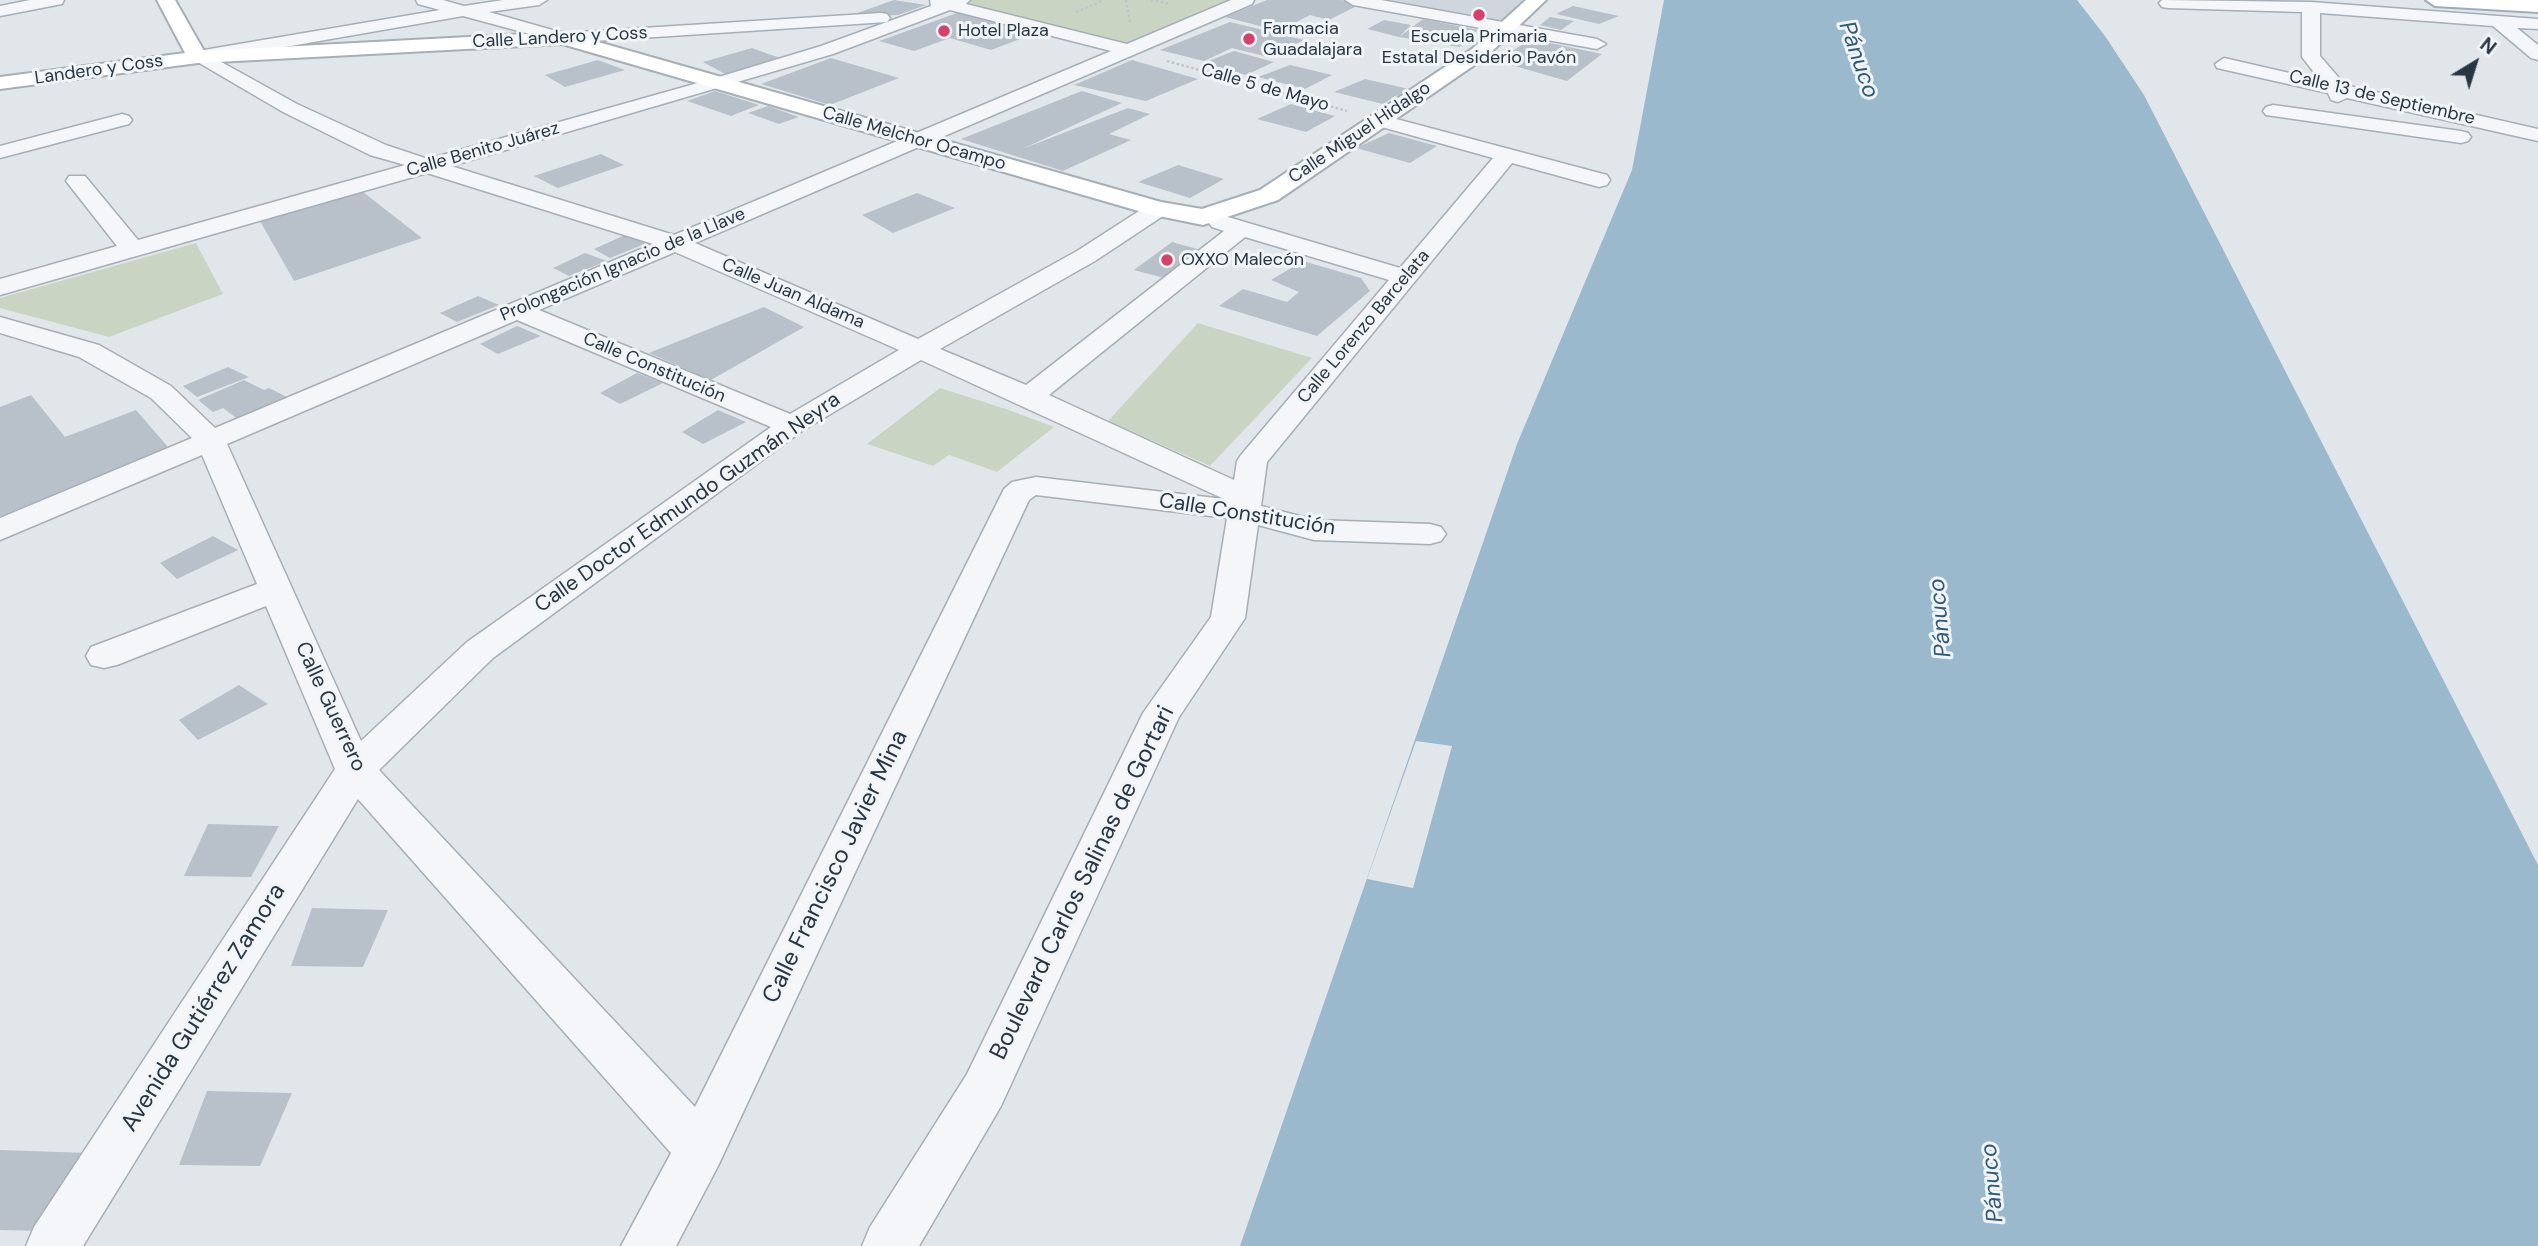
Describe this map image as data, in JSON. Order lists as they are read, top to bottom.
{
  "streets": {
    "street": [
      "Calle Landero y Coss",
      "Landero y Coss",
      "Calle 13 de Septiembre",
      "Calle Miguel Hidalgo",
      "Calle Melchor Ocampo",
      "Calle Benito Juárez",
      "Prolongación Ignacio de la Llave",
      "Calle Juan Aldama",
      "Calle Lorenzo Barcelata",
      "Calle Constitución",
      "Calle Doctor Edmundo Guzmán Neyra",
      "Calle Guerrero",
      "Calle Francisco Javier Mina",
      "Boulevard Carlos Salinas de Gortari",
      "Avenida Gutiérrez Zamora"
    ],
    "path": ["Calle 5 de Mayo"]
  },
  "crossings": [
    ["Calle Landero y Coss", "Landero y Coss"],
    ["Calle Landero y Coss", "Calle Melchor Ocampo"],
    ["Calle Landero y Coss", "Calle Benito Juárez"],
    ["Calle Landero y Coss", "Calle Juan Aldama"],
    ["Landero y Coss", "Calle Juan Aldama"],
    ["Calle 5 de Mayo", "Calle Miguel Hidalgo"],
    ["Calle 5 de Mayo", "Prolongación Ignacio de la Llave"],
    ["Calle Miguel Hidalgo", "Calle Melchor Ocampo"],
    ["Calle Melchor Ocampo", "Calle Benito Juárez"],
    ["Calle Melchor Ocampo", "Prolongación Ignacio de la Llave"],
    ["Calle Melchor Ocampo", "Calle Lorenzo Barcelata"],
    ["Calle Melchor Ocampo", "Calle Doctor Edmundo Guzmán Neyra"],
    ["Calle Benito Juárez", "Calle Juan Aldama"],
    ["Prolongación Ignacio de la Llave", "Calle Juan Aldama"],
    ["Prolongación Ignacio de la Llave", "Calle Constitución"],
    ["Prolongación Ignacio de la Llave", "Calle Guerrero"],
    ["Calle Juan Aldama", "Calle Lorenzo Barcelata"],
    ["Calle Juan Aldama", "Calle Constitución"],
    ["Calle Juan Aldama", "Calle Doctor Edmundo Guzmán Neyra"],
    ["Calle Juan Aldama", "Boulevard Carlos Salinas de Gortari"],
    ["Calle Lorenzo Barcelata", "Calle Constitución"],
    ["Calle Lorenzo Barcelata", "Boulevard Carlos Salinas de Gortari"],
    ["Calle Constitución", "Calle Doctor Edmundo Guzmán Neyra"],
    ["Calle Constitución", "Calle Francisco Javier Mina"],
    ["Calle Constitución", "Boulevard Carlos Salinas de Gortari"],
    ["Calle Doctor Edmundo Guzmán Neyra", "Calle Guerrero"],
    ["Calle Doctor Edmundo Guzmán Neyra", "Avenida Gutiérrez Zamora"],
    ["Calle Guerrero", "Calle Francisco Javier Mina"],
    ["Calle Guerrero", "Avenida Gutiérrez Zamora"]
  ],
  "water": ["Pánuco"],
  "places": [
    "Escuela Primaria Estatal Desiderio Pavón",
    "Hotel Plaza",
    "Farmacia Guadalajara",
    "OXXO Malecón"
  ],
  "north": "top right"
}
